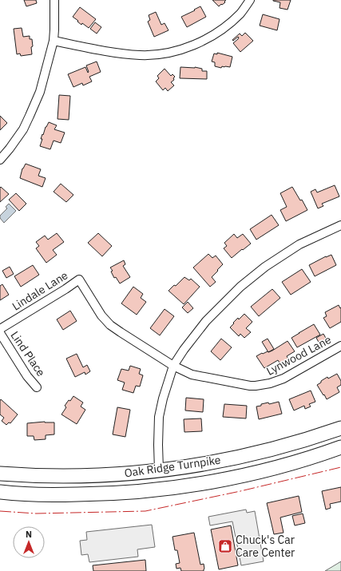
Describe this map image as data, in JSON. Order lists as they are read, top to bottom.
{
  "streets": {
    "highway": ["Oak Ridge Turnpike"],
    "street": ["Lindale Lane", "Lind Place", "Lynwood Lane"]
  },
  "crossings": [
    ["Lindale Lane", "Lynwood Lane"]
  ],
  "places": {
    "shop": ["Chuck's Car Care Center"]
  },
  "north": "top"
}
